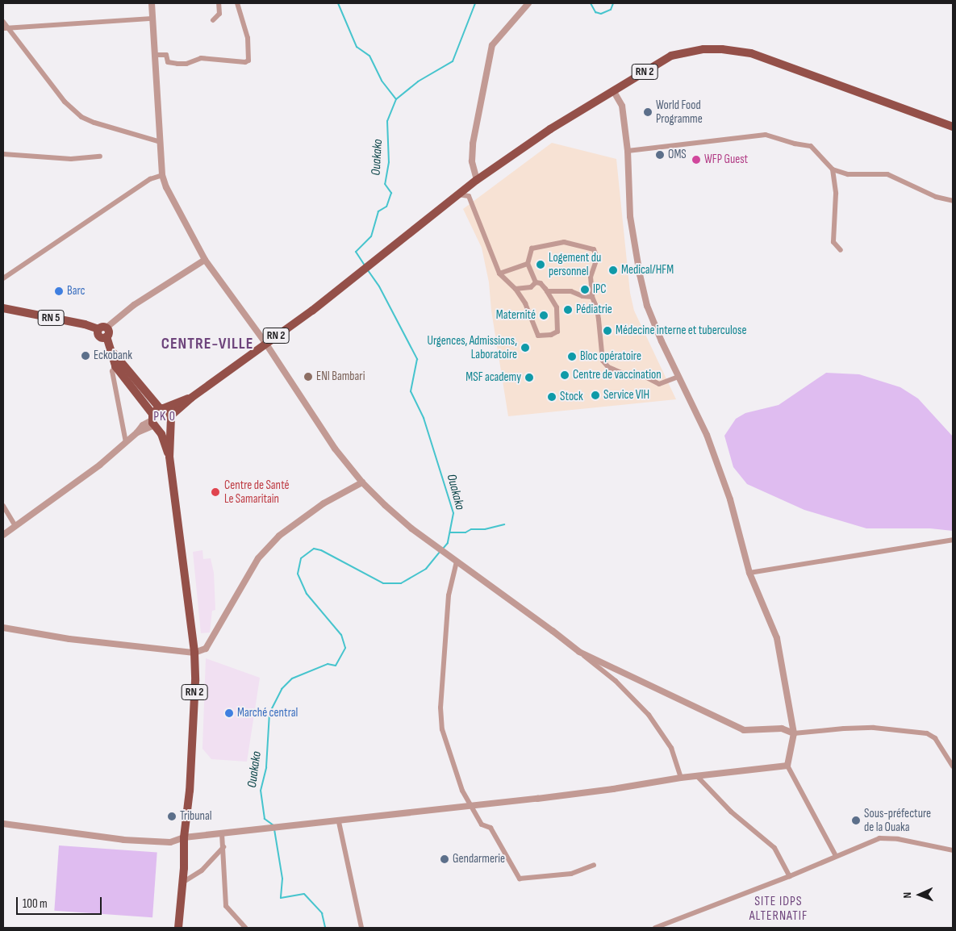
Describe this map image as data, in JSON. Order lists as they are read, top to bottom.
{
  "streets": {
    "main road": ["RN 2", "RN 5"]
  },
  "districts": ["CENTRE-VILLE", "PK 0", "SITE IDPS ALTERNATIF"],
  "water": ["Ouakako"],
  "places": [
    "World Food Programme",
    "OMS",
    "WFP Guest",
    "Logement du personnel",
    "Medical/HFM",
    "IPC",
    "Barc",
    "Pédiatrie",
    "Maternité",
    "Médecine interne et tuberculose",
    "Urgences, Admissions, Laboratoire",
    "Eckobank",
    "Bloc opératoire",
    "Centre de vaccination",
    "ENI Bambari",
    "MSF academy",
    "Service VIH",
    "Stock",
    "Centre de Santé Le Samaritain",
    "Marché central",
    "Tribunal",
    "Sous-préfecture de la Ouaka",
    "Gendarmerie"
  ],
  "scale_bar": "100 m",
  "north": "left"
}
